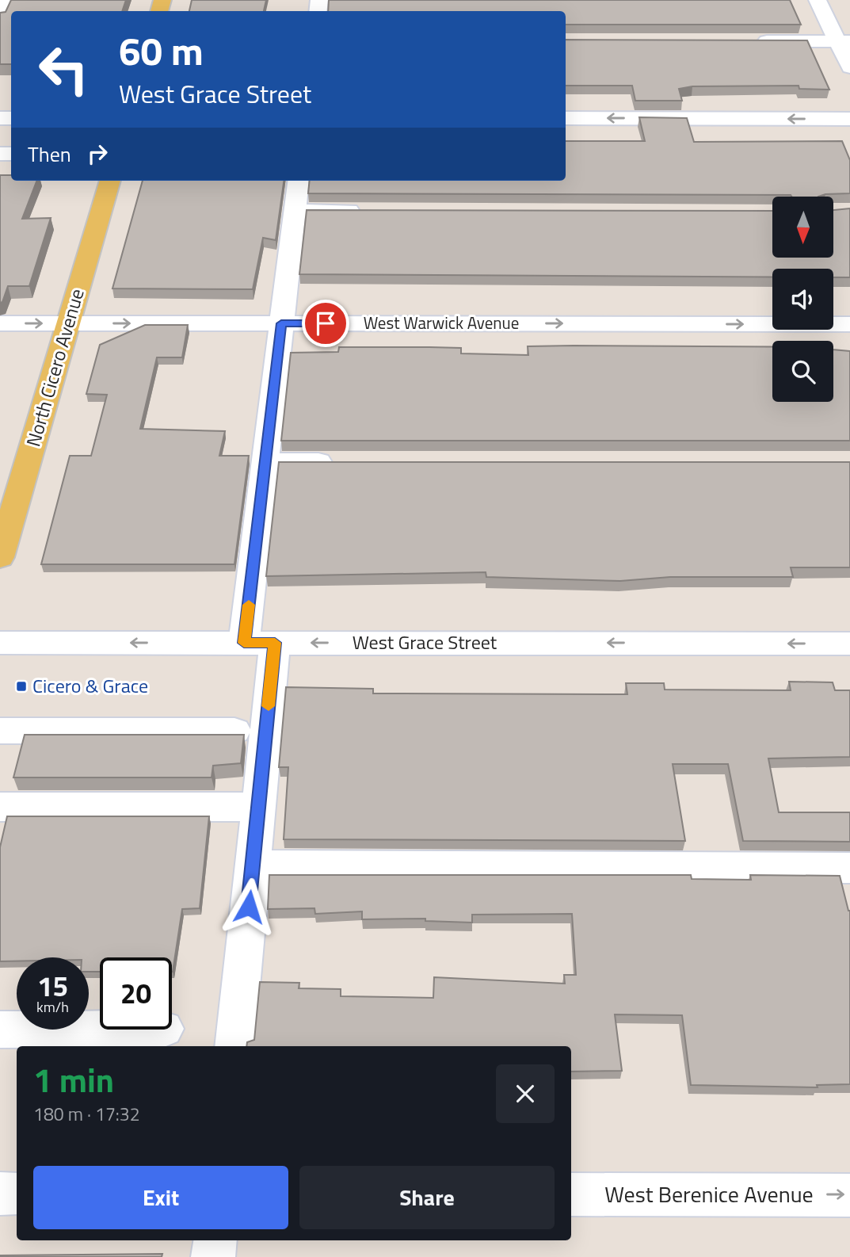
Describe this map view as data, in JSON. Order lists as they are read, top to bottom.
{
  "streets": {
    "main road": ["North Cicero Avenue"],
    "street": ["West Warwick Avenue", "West Grace Street", "West Berenice Avenue"]
  },
  "crossings": [
    ["West Warwick Avenue", "North Cicero Avenue"]
  ],
  "one_way": ["West Berenice Avenue"],
  "places": {
    "transit": ["Cicero & Grace"]
  },
  "north": "bottom",
  "page": {
    "turn": ["60 m", "West Grace Street"],
    "then": "Then",
    "speed": "15 km/h",
    "limit": "20",
    "heading": ["1 min", "180 m · 17:32"],
    "buttons": ["Exit", "Share"]
  }
}
